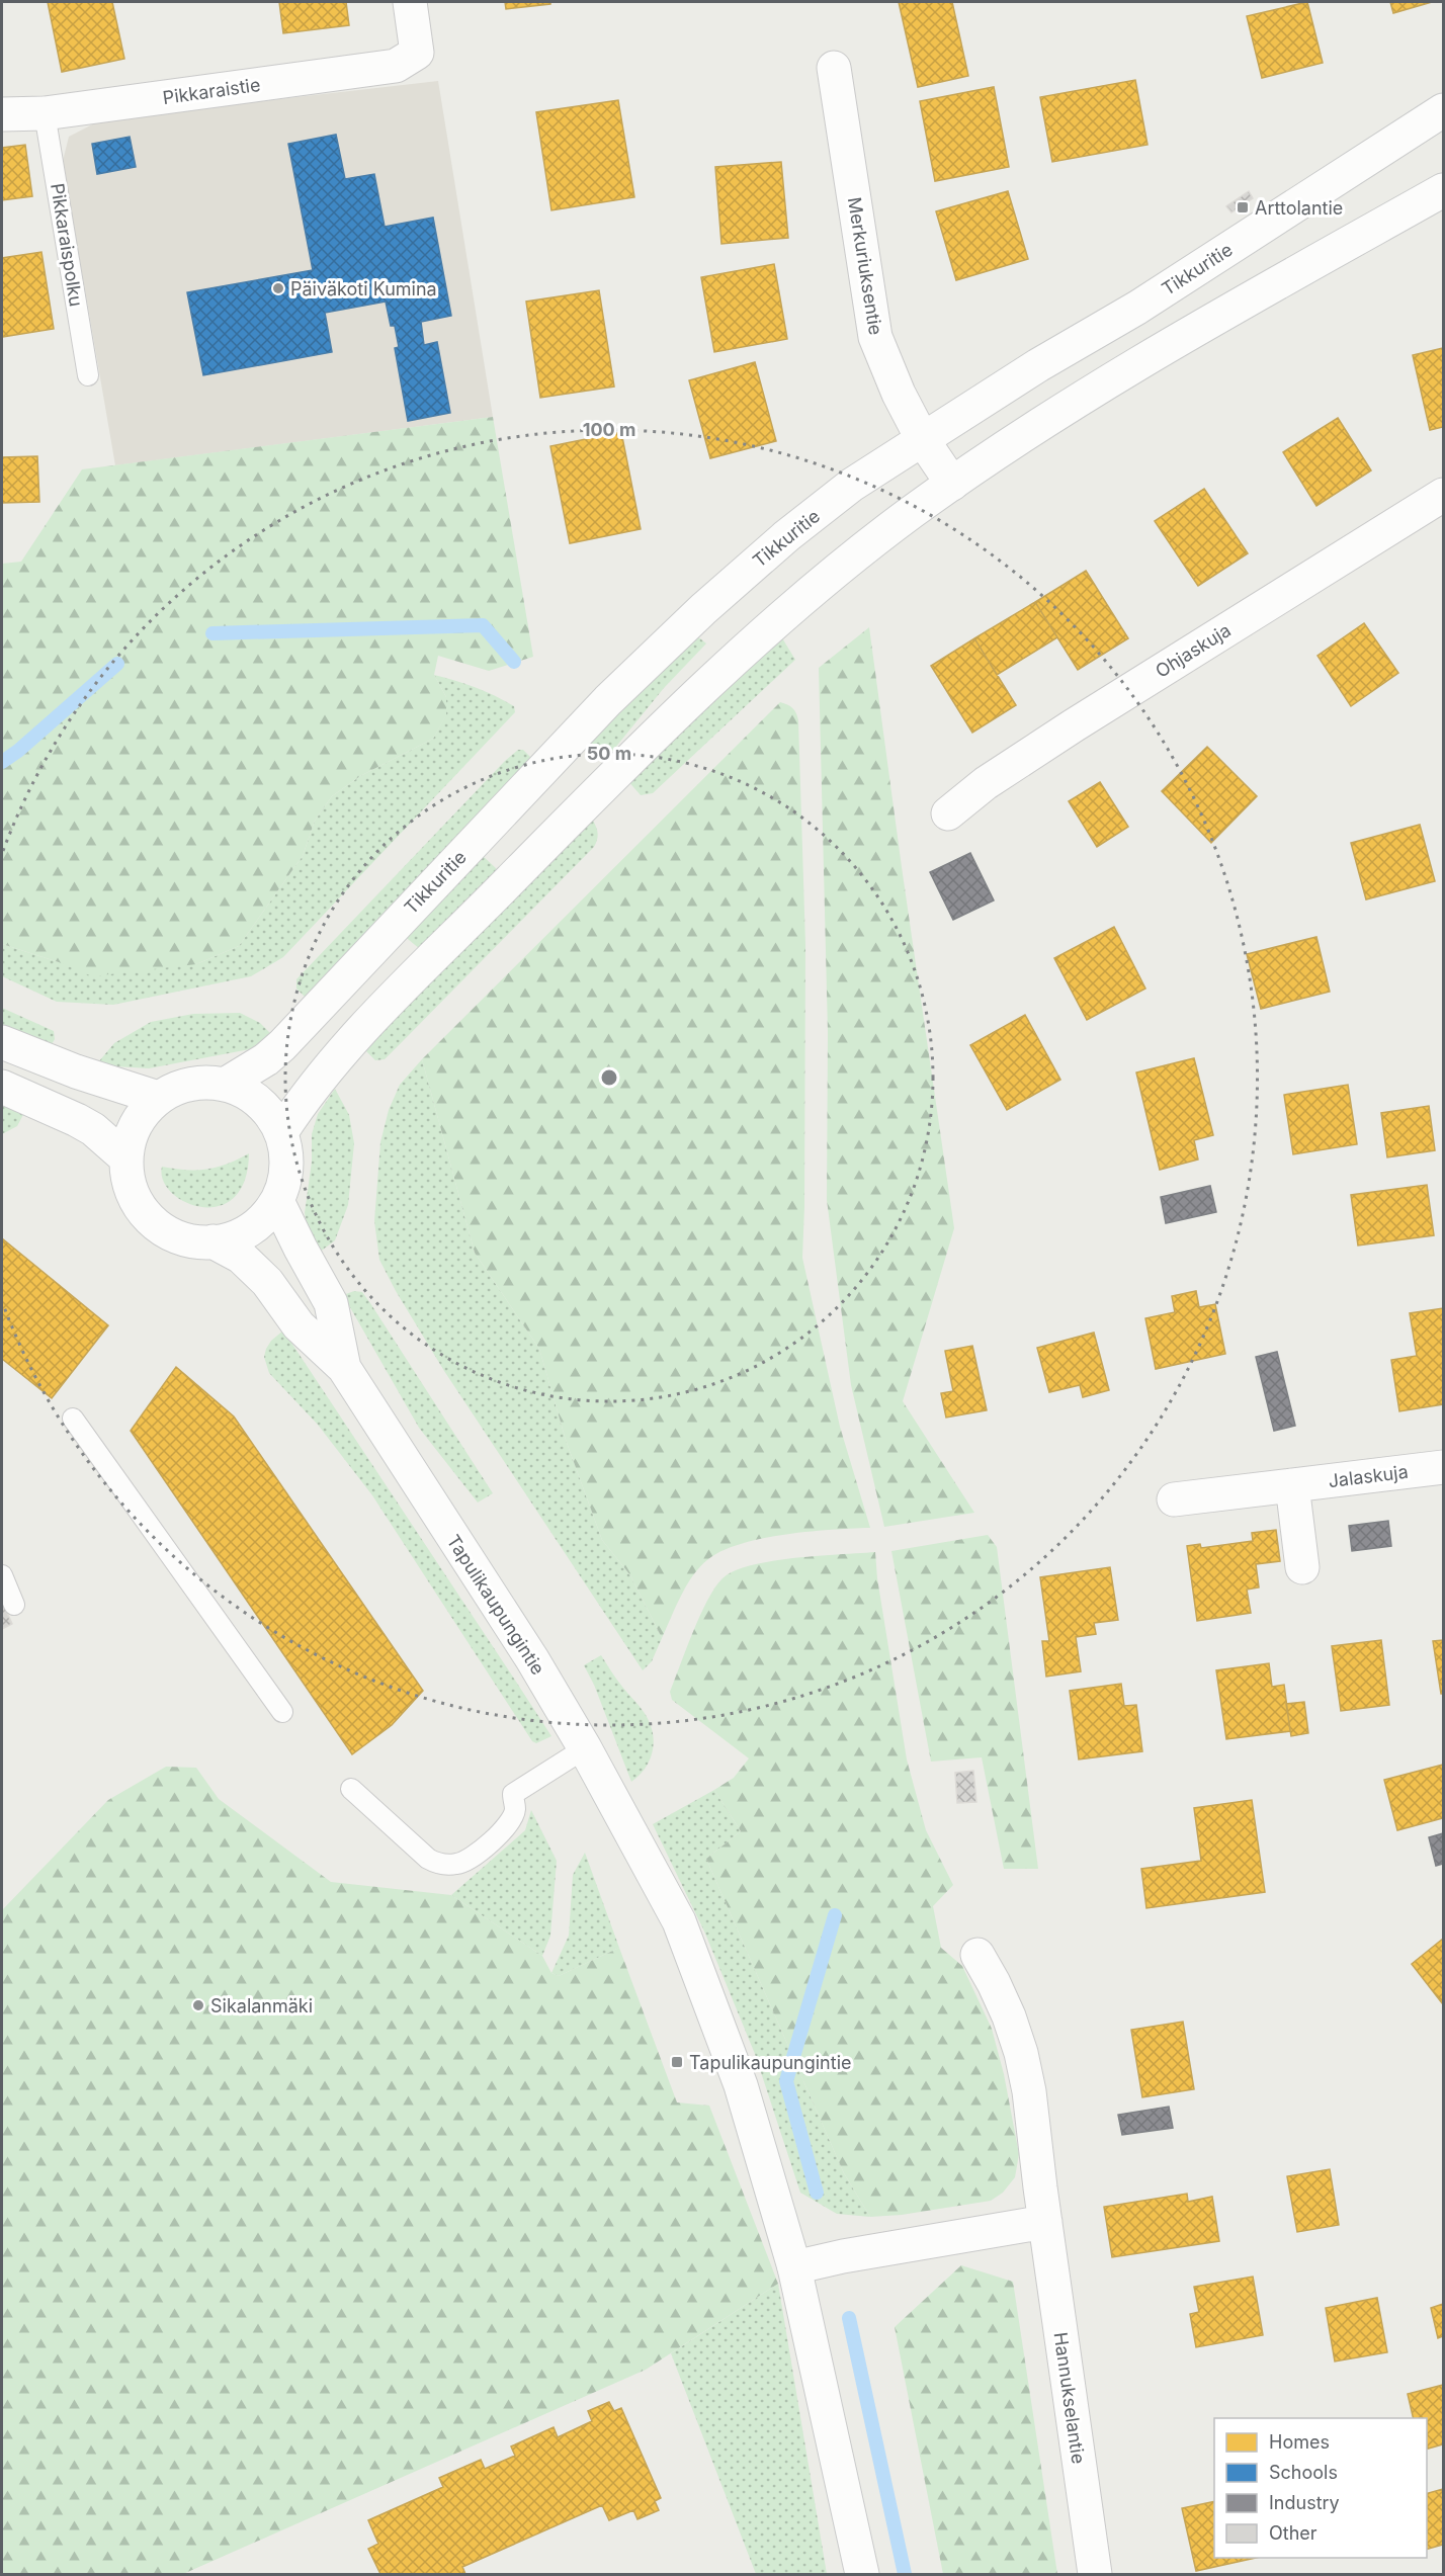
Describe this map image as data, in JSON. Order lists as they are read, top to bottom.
{
  "streets": {
    "main road": [
      "Pikkaraistie",
      "Merkuriuksentie",
      "Tikkuritie",
      "Ohjaskuja",
      "Jalaskuja",
      "Tapulikaupungintie",
      "Hannukselantie"
    ],
    "lane": ["Pikkaraispolku"]
  },
  "crossings": [
    ["Pikkaraistie", "Pikkaraispolku"],
    ["Merkuriuksentie", "Tikkuritie"],
    ["Tikkuritie", "Tapulikaupungintie"]
  ],
  "places": {
    "transit": ["Arttolantie", "Tapulikaupungintie"],
    "other": ["Päiväkoti Kumina", "Sikalanmäki"]
  },
  "legend": [
    "Homes",
    "Schools",
    "Industry",
    "Other"
  ],
  "rings": ["100 m", "50 m"]
}
